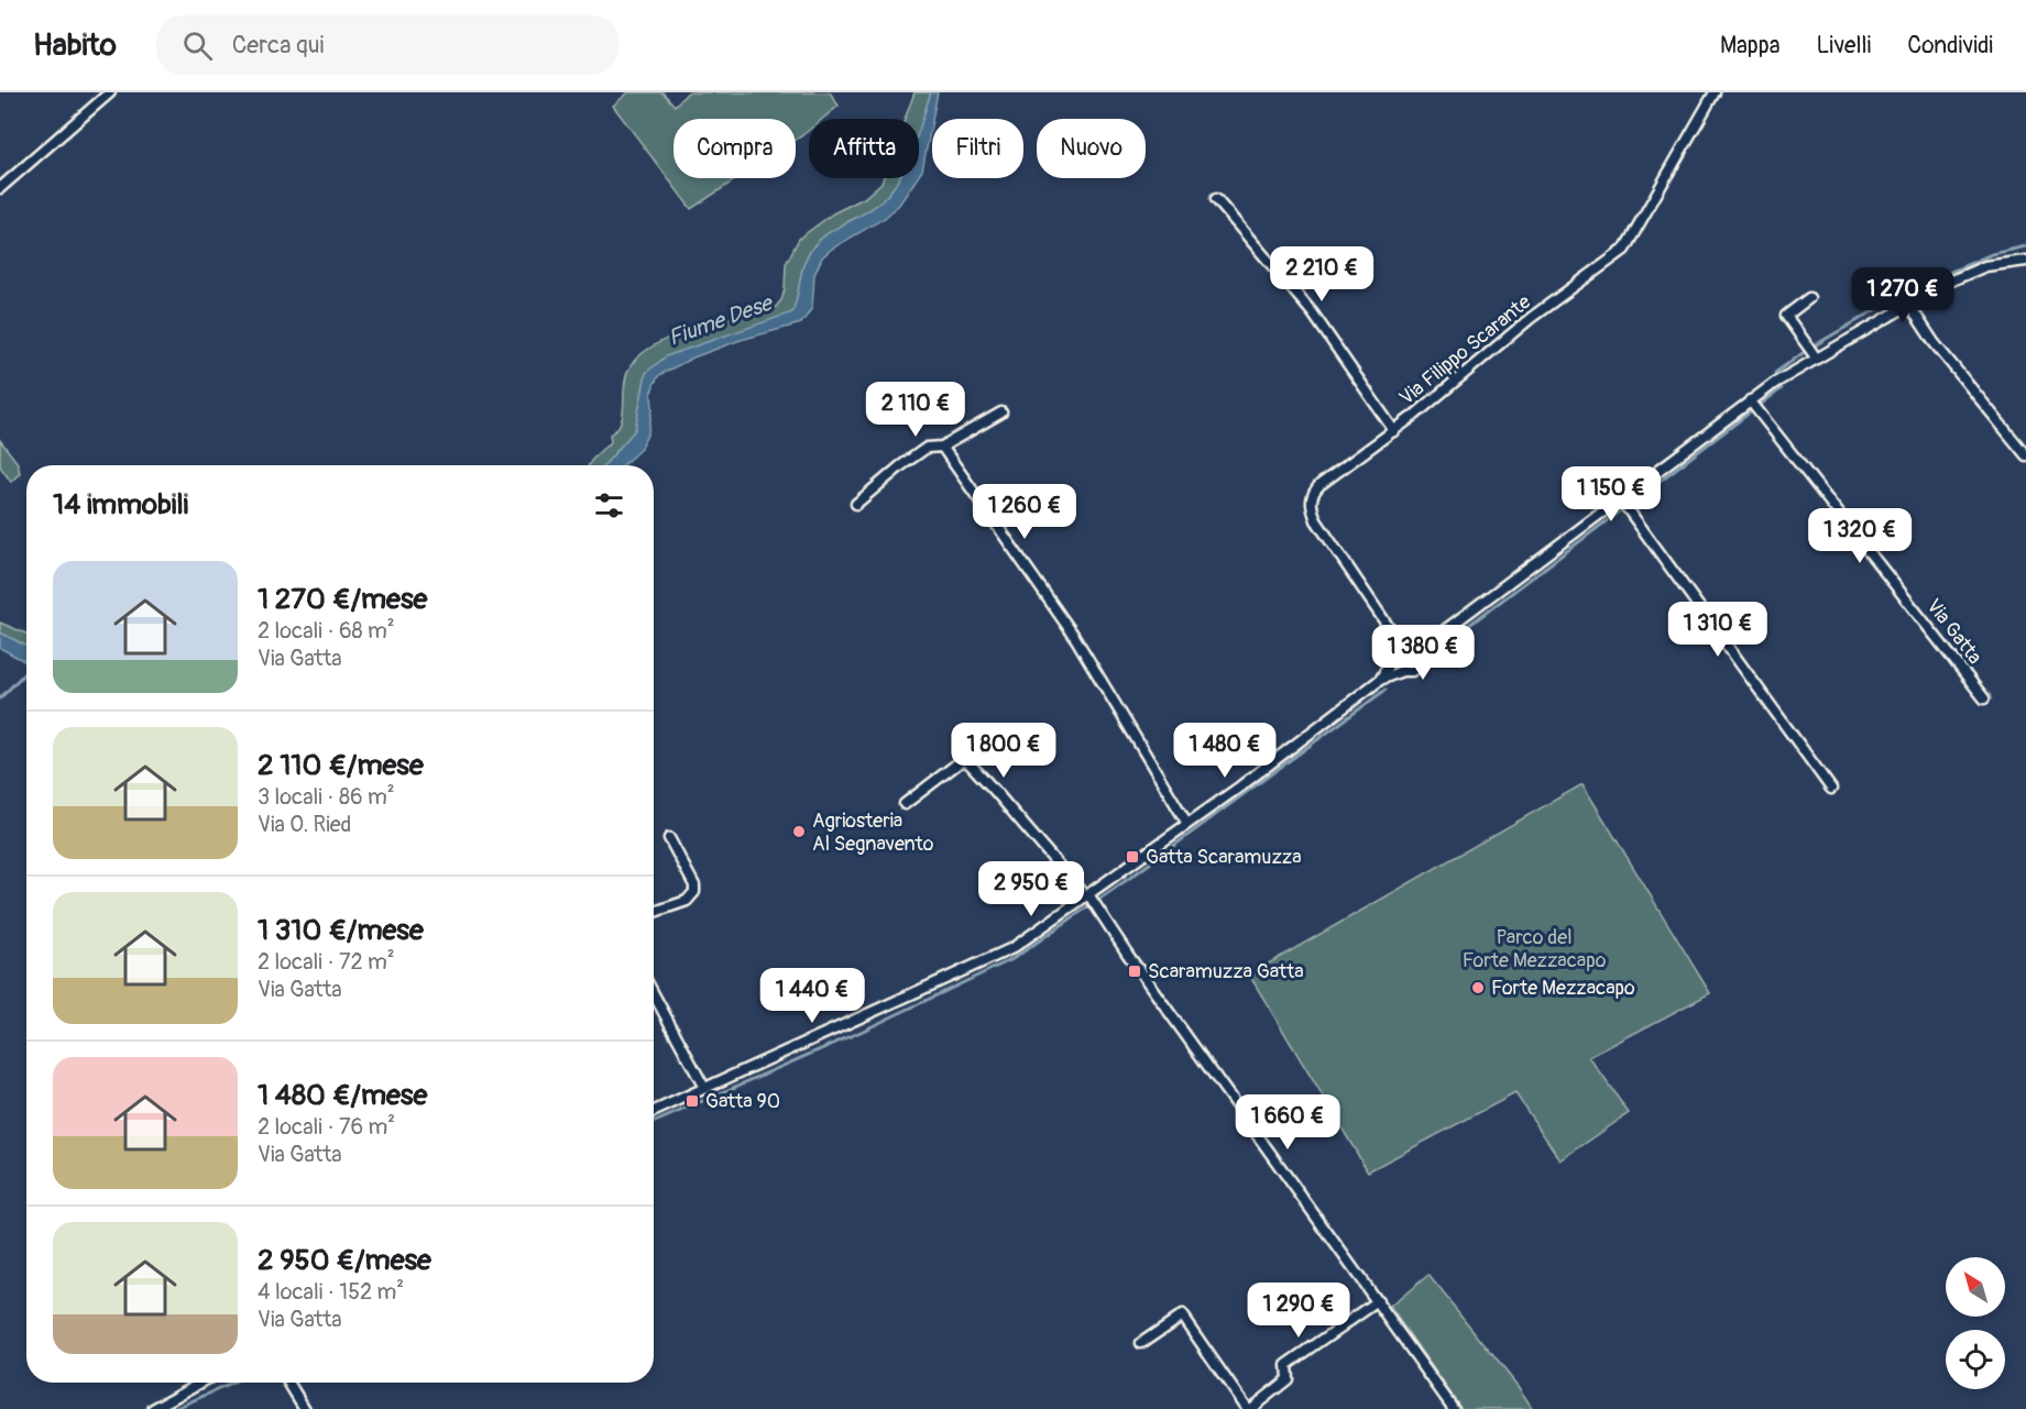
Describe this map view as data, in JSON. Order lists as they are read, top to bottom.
{
  "streets": {
    "street": ["Via Filippo Scarante", "Via Gatta"]
  },
  "water": ["Fiume Dese"],
  "parks": ["Parco del Forte Mezzacapo"],
  "places": {
    "other": ["Agriosteria Al Segnavento", "Forte Mezzacapo"],
    "transit": ["Gatta Scaramuzza", "Scaramuzza Gatta", "Gatta 90"]
  },
  "north": "top left",
  "page": {
    "header": "Habito",
    "search": "Cerca qui",
    "nav": ["Mappa", "Livelli", "Condividi"],
    "chip": [
      "Compra",
      "Affitta",
      "Filtri",
      "Nuovo"
    ],
    "price": [
      "2 210 €",
      "1 270 €",
      "2 110 €",
      "1 150 €",
      "1 260 €",
      "1 320 €",
      "1 310 €",
      "1 380 €",
      "1 800 €",
      "1 480 €",
      "2 950 €",
      "1 440 €",
      "1 660 €",
      "1 290 €"
    ],
    "heading": "14 immobili",
    "list": [
      {
        "name": "1 270 €/mese",
        "note": "2 locali · 68 m² · Via Gatta"
      },
      {
        "name": "2 110 €/mese",
        "note": "3 locali · 86 m² · Via O. Ried"
      },
      {
        "name": "1 310 €/mese",
        "note": "2 locali · 72 m² · Via Gatta"
      },
      {
        "name": "1 480 €/mese",
        "note": "2 locali · 76 m² · Via Gatta"
      },
      {
        "name": "2 950 €/mese",
        "note": "4 locali · 152 m² · Via Gatta"
      }
    ]
  }
}
